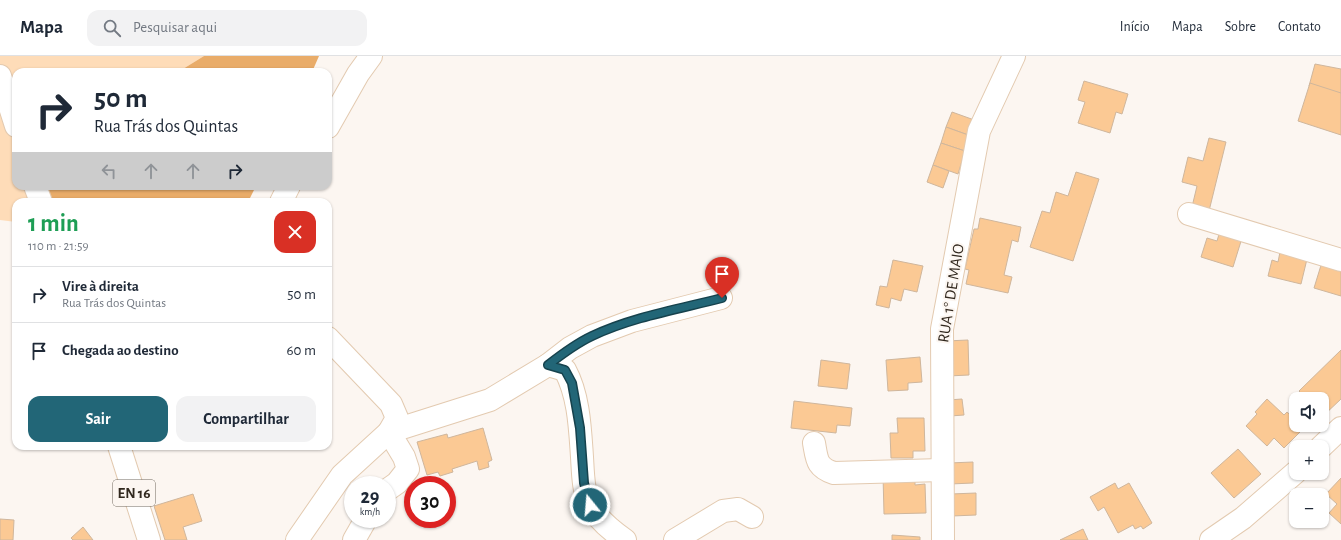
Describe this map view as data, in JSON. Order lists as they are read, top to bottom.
{
  "streets": {
    "street": ["RUA 1° DE MAIO", "EN 16"]
  },
  "page": {
    "header": "Mapa",
    "search": "Pesquisar aqui",
    "nav": [
      "Início",
      "Mapa",
      "Sobre",
      "Contato"
    ],
    "turn": ["50 m", "Rua Trás dos Quintas"],
    "heading": ["1 min", "110 m · 21:59"],
    "list": [
      {
        "name": "Vire à direita",
        "note": "Rua Trás dos Quintas",
        "value": "50 m"
      },
      {
        "name": "Chegada ao destino",
        "value": "60 m"
      }
    ],
    "buttons": ["Sair", "Compartilhar"],
    "map_buttons": ["+", "−"],
    "speed": "29 km/h",
    "limit": "30"
  }
}
